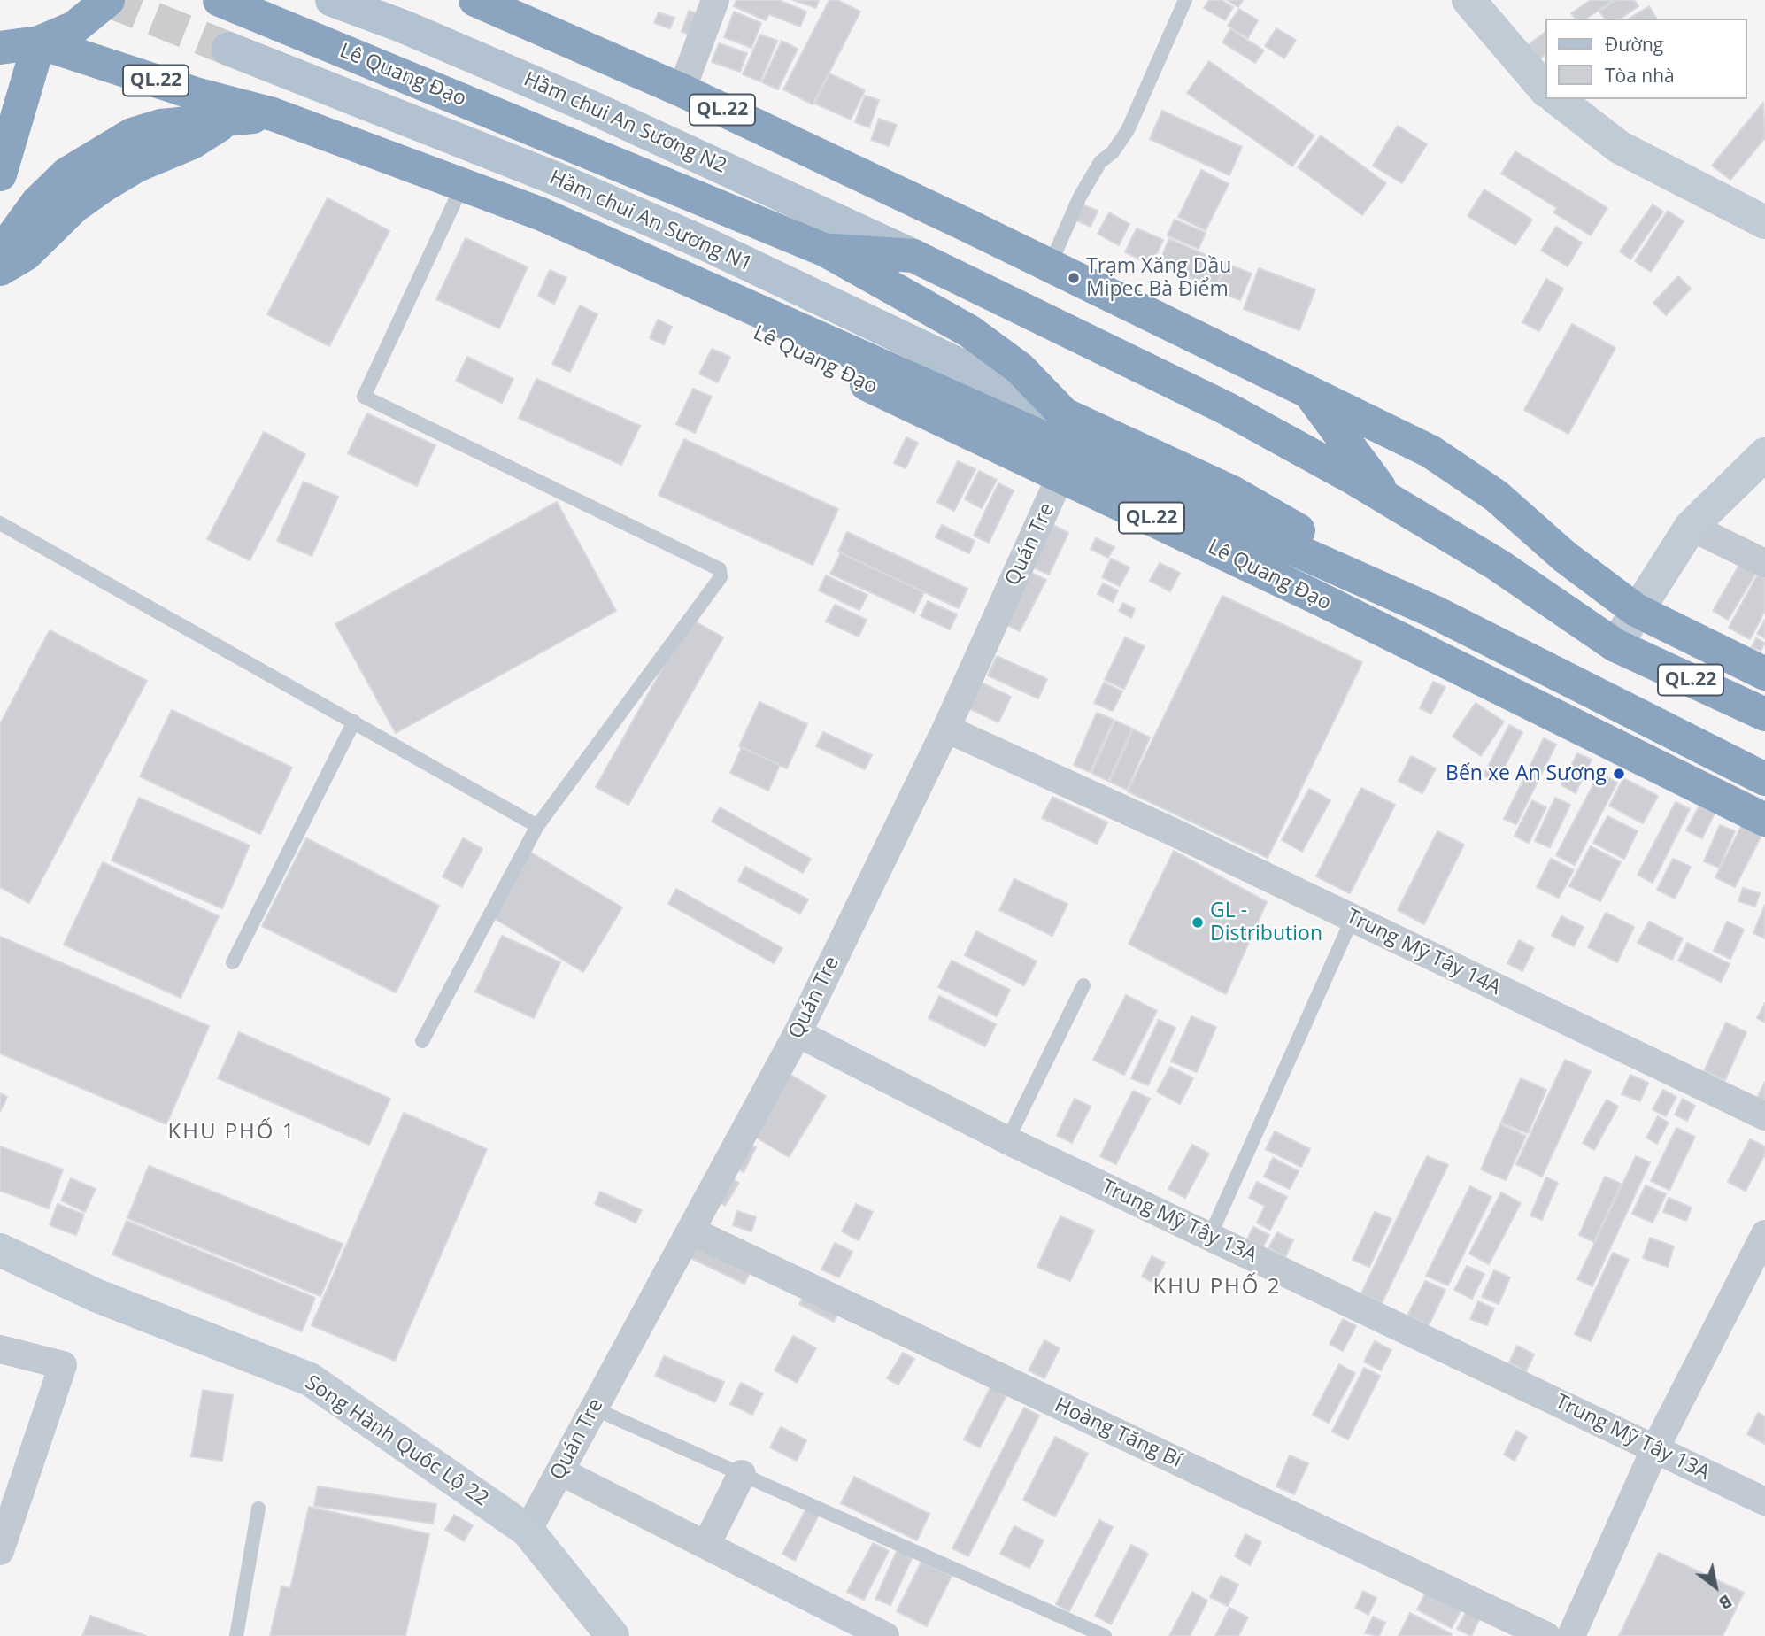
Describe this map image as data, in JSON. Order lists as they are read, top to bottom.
{
  "streets": {
    "highway": ["Lê Quang Đạo", "QL.22"],
    "main road": ["Hầm chui An Sương N2", "Hầm chui An Sương N1"],
    "street": [
      "Quán Tre",
      "Trung Mỹ Tây 14A",
      "Trung Mỹ Tây 13A",
      "Hoàng Tăng Bí",
      "Song Hành Quốc Lộ 22"
    ]
  },
  "crossings": [
    ["Lê Quang Đạo", "Hầm chui An Sương N2"],
    ["Lê Quang Đạo", "Hầm chui An Sương N1"],
    ["Lê Quang Đạo", "Quán Tre"],
    ["Quán Tre", "Trung Mỹ Tây 14A"],
    ["Quán Tre", "Trung Mỹ Tây 13A"],
    ["Quán Tre", "Hoàng Tăng Bí"],
    ["Quán Tre", "Song Hành Quốc Lộ 22"]
  ],
  "districts": ["KHU PHỐ 1", "KHU PHỐ 2"],
  "places": ["Trạm Xăng Dầu Mipec Bà Điểm", "Bến xe An Sương", "GL - Distribution"],
  "legend": ["Đường", "Tòa nhà"],
  "north": "bottom right"
}
